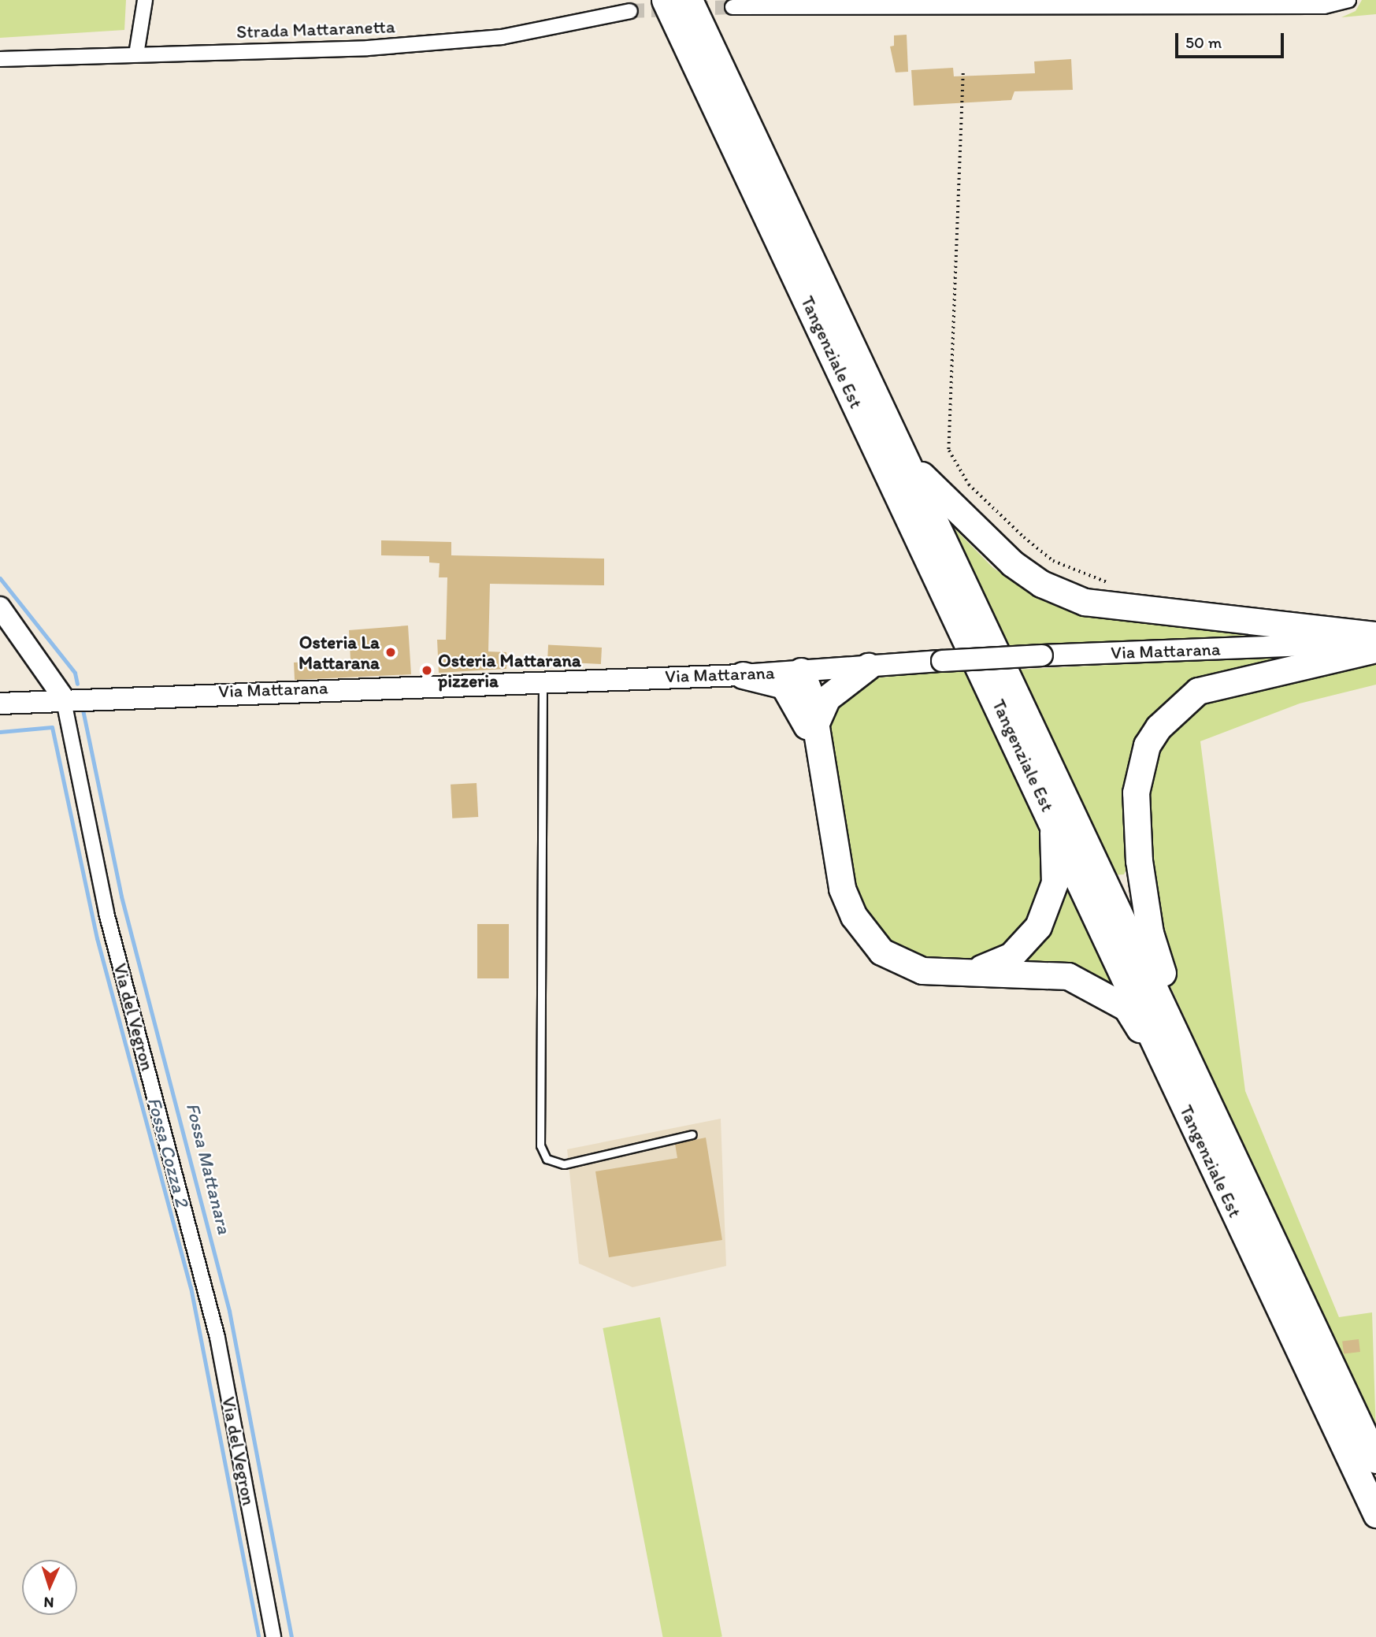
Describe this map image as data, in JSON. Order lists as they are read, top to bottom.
{
  "streets": {
    "highway": ["Tangenziale Est"],
    "street": ["Strada Mattaranetta", "Via Mattarana", "Via del Vegron"]
  },
  "crossings": [
    ["Via Mattarana", "Via del Vegron"]
  ],
  "water": ["Fossa Cozza 2", "Fossa Mattanara"],
  "places": ["Osteria La Mattarana", "Osteria Mattarana pizzeria"],
  "scale_bar": "50 m",
  "north": "bottom"
}
